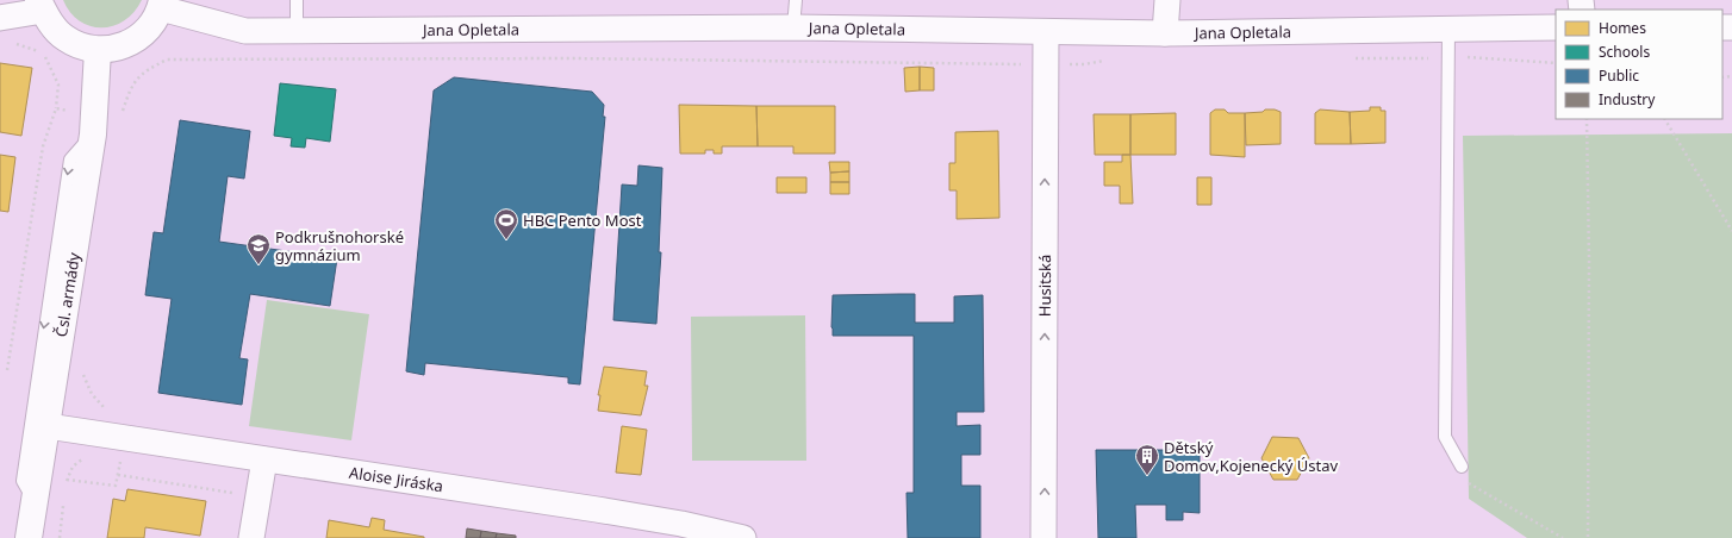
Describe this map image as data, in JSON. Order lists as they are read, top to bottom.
{
  "streets": {
    "street": [
      "Jana Opletala",
      "Husitská",
      "Čsl. armády",
      "Aloise Jiráska"
    ]
  },
  "crossings": [
    ["Jana Opletala", "Husitská"],
    ["Čsl. armády", "Aloise Jiráska"]
  ],
  "one_way": ["Husitská"],
  "places": {
    "sports": ["HBC Pento Most"],
    "school or university": ["Podkrušnohorské gymnázium"],
    "building": ["Dětský Domov,Kojenecký Ústav"]
  },
  "legend": [
    "Homes",
    "Schools",
    "Public",
    "Industry"
  ]
}
